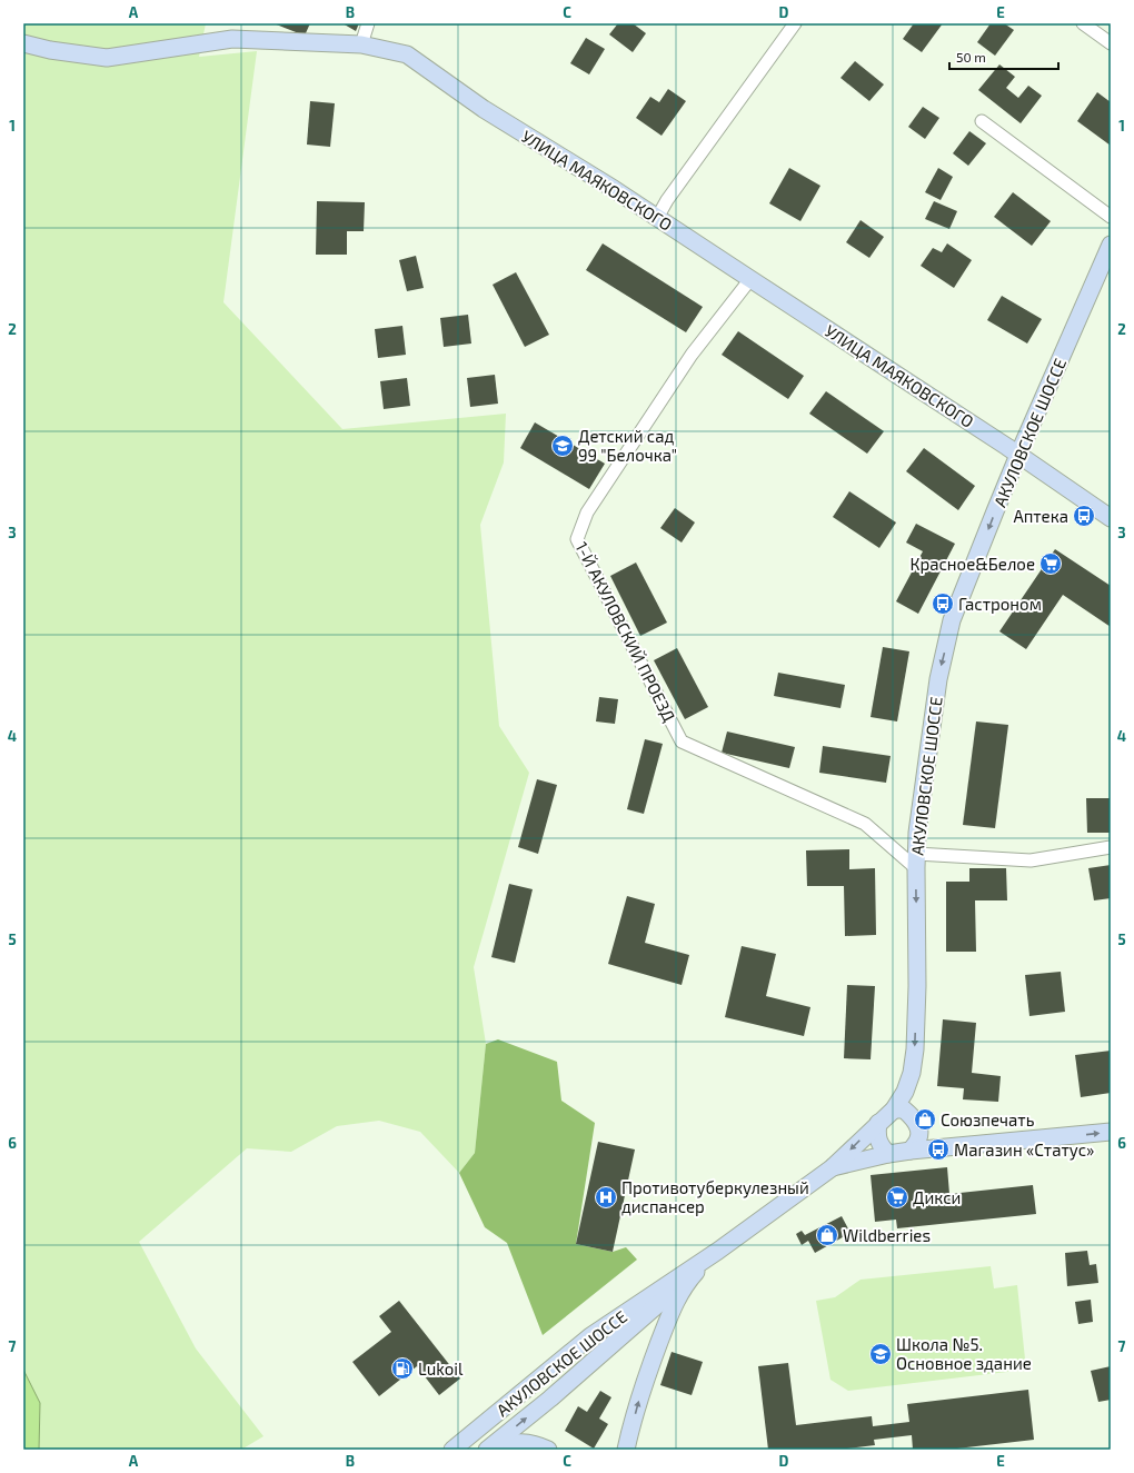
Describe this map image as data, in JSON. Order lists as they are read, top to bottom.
{
  "streets": {
    "street": ["УЛИЦА МАЯКОВСКОГО", "АКУЛОВСКОЕ ШОССЕ", "1-Й АКУЛОВСКИЙ ПРОЕЗД"]
  },
  "crossings": [
    ["УЛИЦА МАЯКОВСКОГО", "АКУЛОВСКОЕ ШОССЕ"],
    ["УЛИЦА МАЯКОВСКОГО", "1-Й АКУЛОВСКИЙ ПРОЕЗД"],
    ["АКУЛОВСКОЕ ШОССЕ", "1-Й АКУЛОВСКИЙ ПРОЕЗД"]
  ],
  "places": {
    "school or university": ["Детский сад 99 \"Белочка\"", "Школа №5. Основное здание"],
    "bus stop": ["Аптека", "Гастроном", "Магазин «Статус»"],
    "supermarket": ["Красное&Белое", "Дикси"],
    "shop": ["Союзпечать", "Wildberries"],
    "hospital": ["Противотуберкулезный диспансер"],
    "fuel station": ["Lukoil"]
  },
  "scale_bar": "50 m",
  "grid": {
    "columns": [
      "A",
      "B",
      "C",
      "D",
      "E"
    ],
    "rows": [
      "1",
      "2",
      "3",
      "4",
      "5",
      "6",
      "7"
    ]
  }
}
